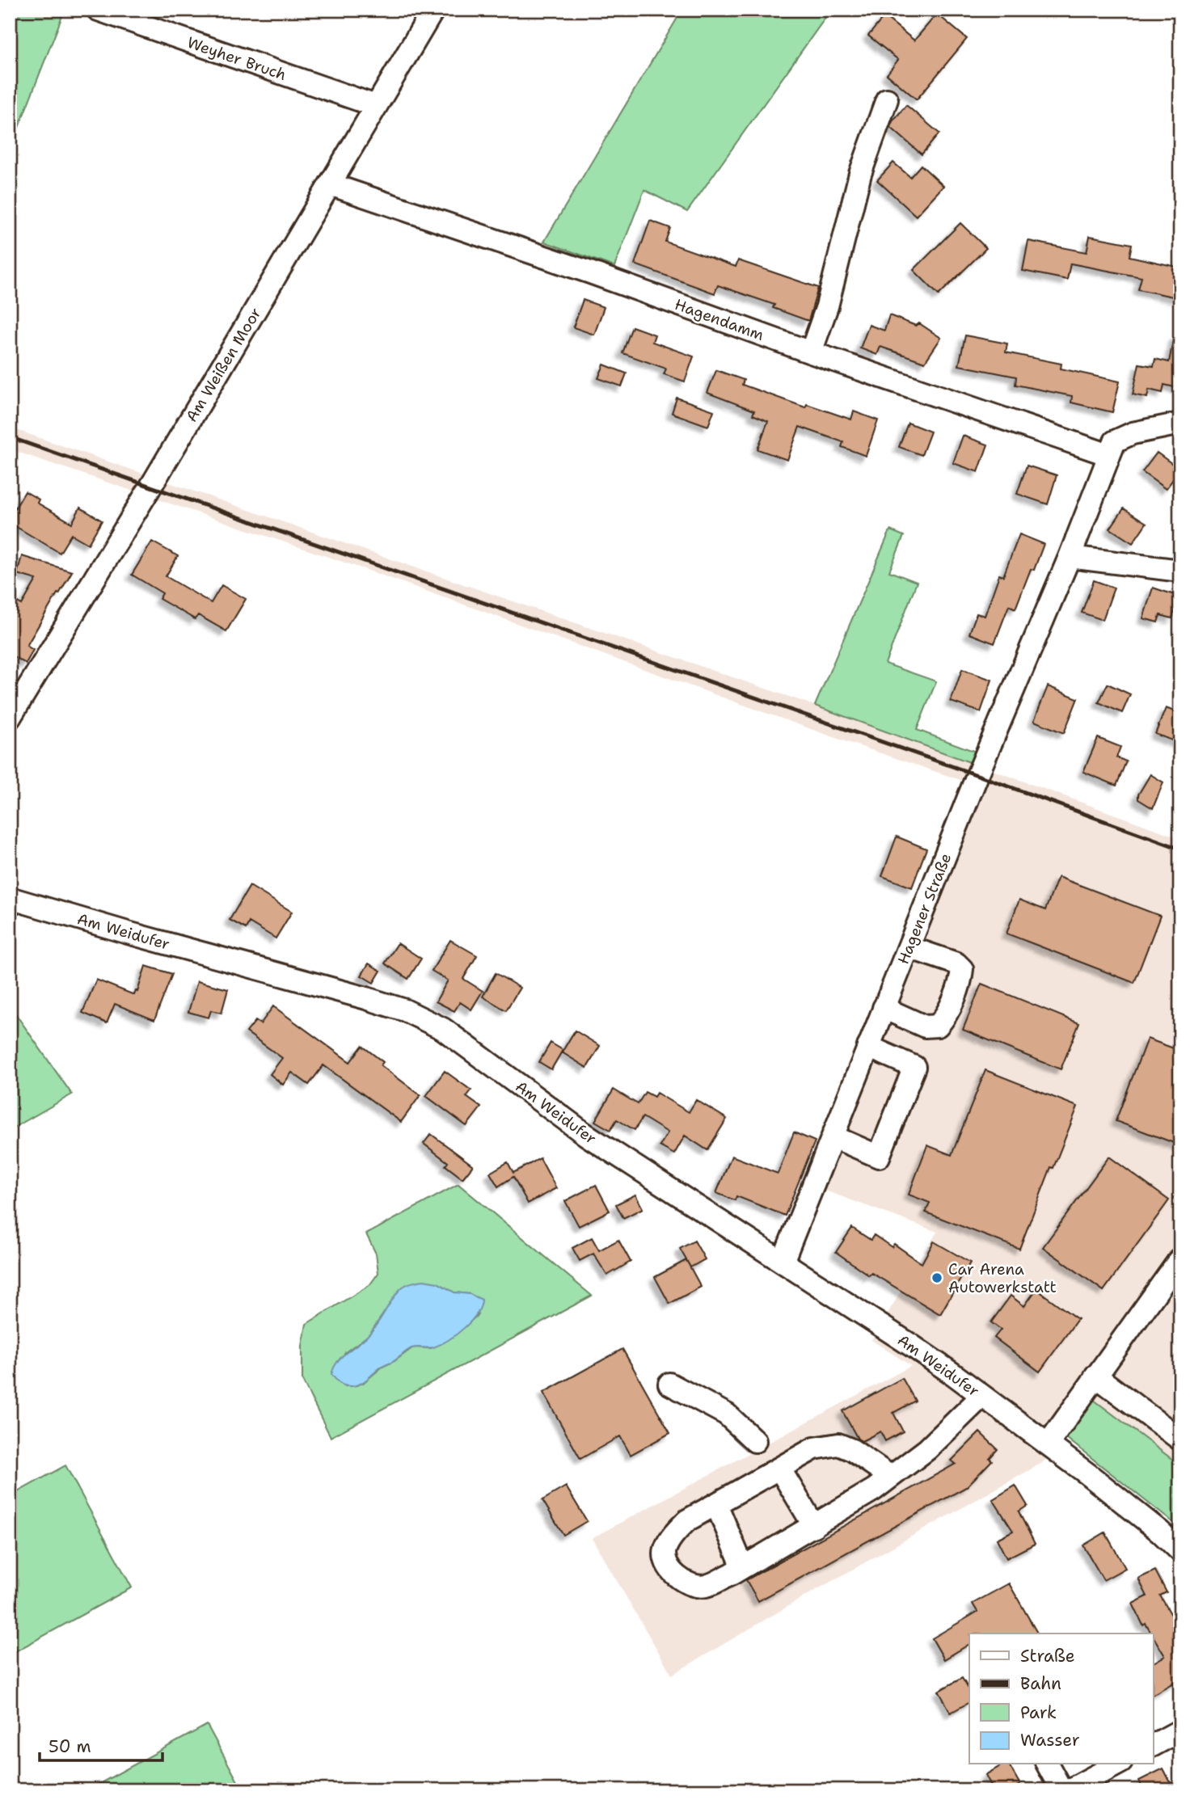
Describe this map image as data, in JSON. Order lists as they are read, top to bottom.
{
  "streets": {
    "street": [
      "Weyher Bruch",
      "Hagendamm",
      "Am Weißen Moor",
      "Hagener Straße",
      "Am Weidufer"
    ]
  },
  "crossings": [
    ["Weyher Bruch", "Am Weißen Moor"],
    ["Hagendamm", "Am Weißen Moor"],
    ["Hagendamm", "Hagener Straße"],
    ["Hagener Straße", "Am Weidufer"]
  ],
  "places": ["Car Arena Autowerkstatt"],
  "legend": [
    "Straße",
    "Bahn",
    "Park",
    "Wasser"
  ],
  "scale_bar": "50 m"
}
